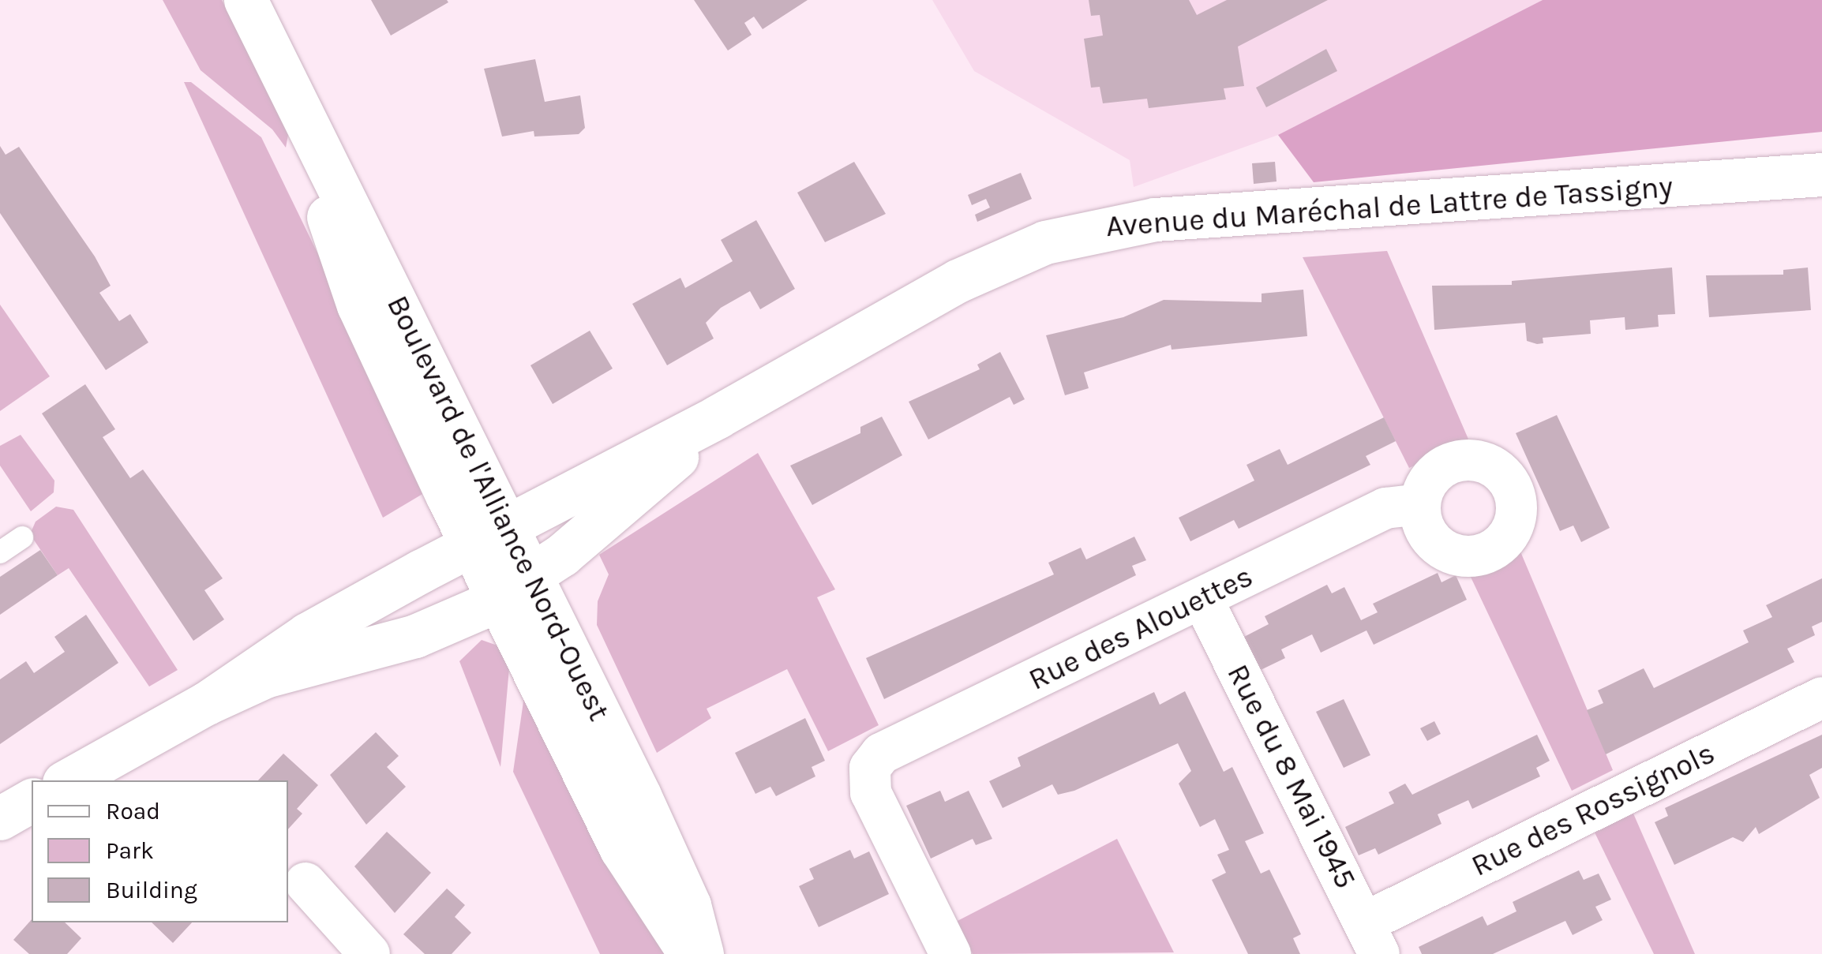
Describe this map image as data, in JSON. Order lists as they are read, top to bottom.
{
  "streets": {
    "main road": ["Avenue du Maréchal de Lattre de Tassigny", "Boulevard de l'Alliance Nord-Ouest"],
    "street": ["Rue des Alouettes", "Rue du 8 Mai 1945", "Rue des Rossignols"]
  },
  "crossings": [
    ["Avenue du Maréchal de Lattre de Tassigny", "Boulevard de l'Alliance Nord-Ouest"],
    ["Rue des Alouettes", "Rue du 8 Mai 1945"],
    ["Rue du 8 Mai 1945", "Rue des Rossignols"]
  ],
  "legend": ["Road", "Park", "Building"]
}
